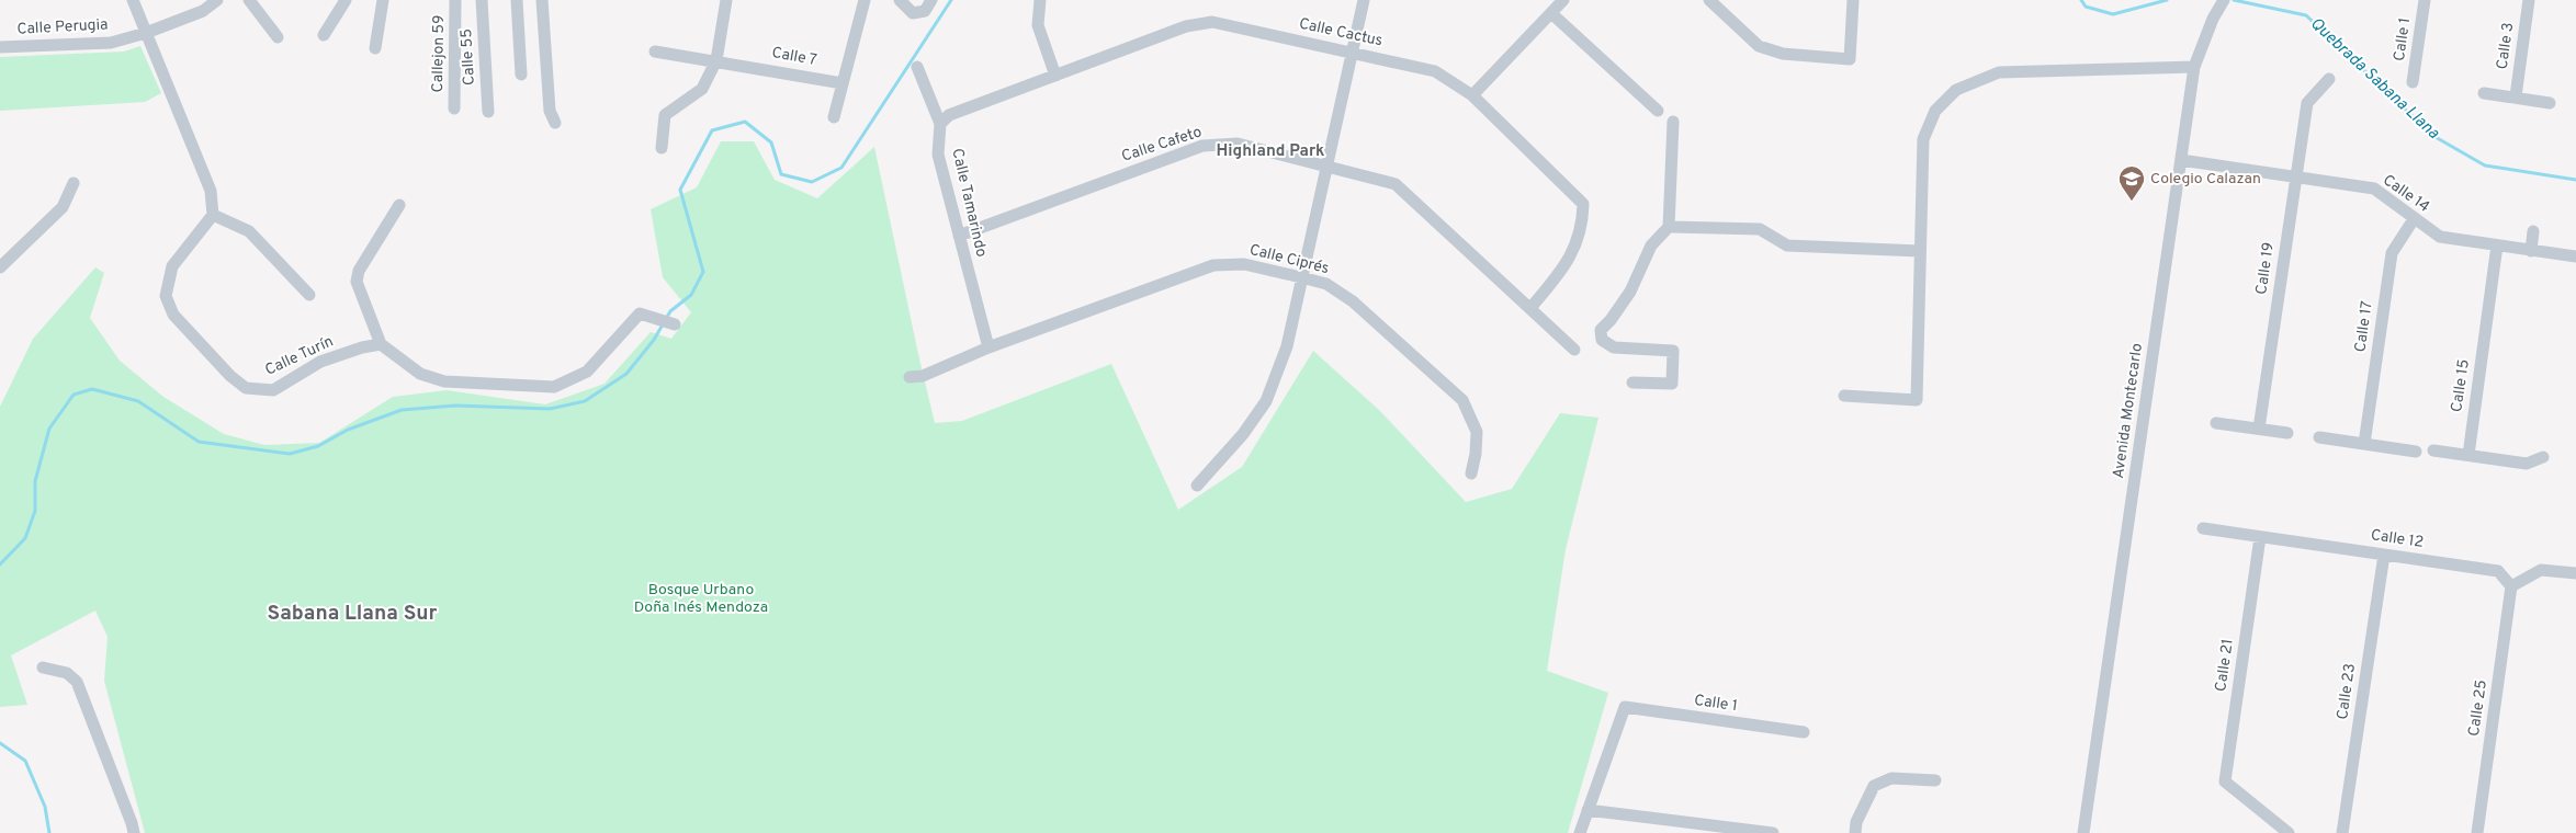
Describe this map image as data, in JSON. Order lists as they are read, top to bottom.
{
  "streets": {
    "street": [
      "Calle Perugia",
      "Calle Cactus",
      "Calle 1",
      "Calle 3",
      "Callejon 59",
      "Calle 55",
      "Calle 7",
      "Calle Cafeto",
      "Calle 14",
      "Calle Tamarindo",
      "Calle Ciprés",
      "Calle 19",
      "Calle 17",
      "Calle Turín",
      "Calle 15",
      "Avenida Montecarlo",
      "Calle 12",
      "Calle 21",
      "Calle 23",
      "Calle 25"
    ]
  },
  "crossings": [
    ["Calle Cactus", "Calle Cafeto"],
    ["Calle Cactus", "Calle Tamarindo"],
    ["Calle Cafeto", "Calle Tamarindo"],
    ["Calle 14", "Calle 19"],
    ["Calle 14", "Calle 17"],
    ["Calle 14", "Calle 15"],
    ["Calle 14", "Avenida Montecarlo"],
    ["Calle Tamarindo", "Calle Ciprés"],
    ["Calle 12", "Calle 21"],
    ["Calle 12", "Calle 23"],
    ["Calle 12", "Calle 25"]
  ],
  "districts": ["Highland Park", "Sabana Llana Sur"],
  "water": ["Quebrada Sabana Llana"],
  "parks": ["Bosque Urbano Doña Inés Mendoza"],
  "places": {
    "school or university": ["Colegio Calazan"]
  }
}
